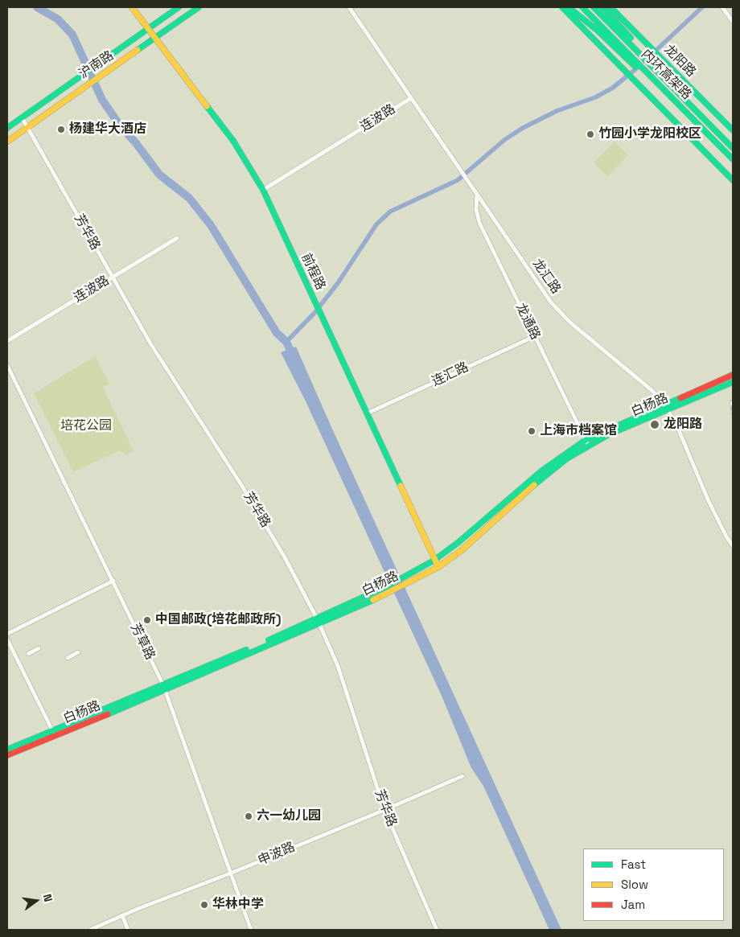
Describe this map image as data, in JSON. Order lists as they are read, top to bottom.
{
  "streets": {
    "main road": [
      "龙阳路",
      "沪南路",
      "内环高架路",
      "前程路",
      "白杨路"
    ],
    "street": [
      "连波路",
      "芳华路",
      "龙汇路",
      "龙通路",
      "连汇路",
      "芳草路",
      "申波路"
    ]
  },
  "crossings": [
    ["沪南路", "芳华路"],
    ["沪南路", "前程路"],
    ["连波路", "芳华路"],
    ["连波路", "前程路"],
    ["连波路", "龙汇路"],
    ["芳华路", "白杨路"],
    ["芳华路", "申波路"],
    ["前程路", "连汇路"],
    ["前程路", "白杨路"],
    ["龙汇路", "龙通路"],
    ["龙汇路", "白杨路"],
    ["龙通路", "连汇路"],
    ["龙通路", "白杨路"],
    ["白杨路", "芳草路"],
    ["芳草路", "申波路"]
  ],
  "parks": ["培花公园"],
  "places": [
    "杨建华大酒店",
    "竹园小学龙阳校区",
    "龙阳路",
    "上海市档案馆",
    "中国邮政(培花邮政所)",
    "六一幼儿园",
    "华林中学"
  ],
  "legend": ["Fast", "Slow", "Jam"],
  "north": "right"
}
